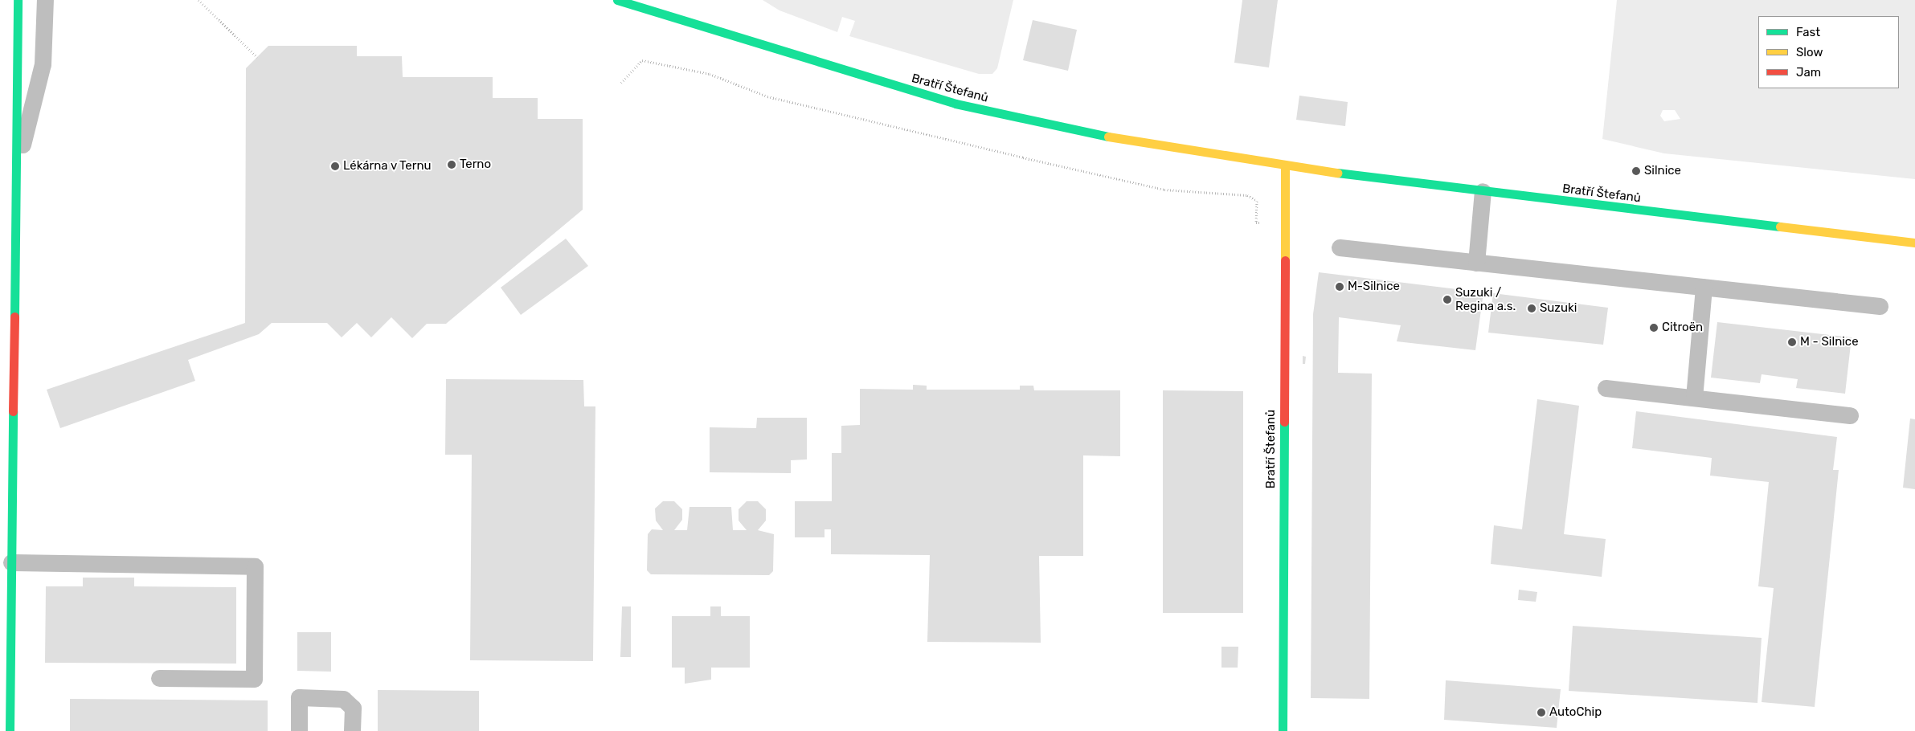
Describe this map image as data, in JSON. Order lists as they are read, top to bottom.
{
  "streets": {
    "main road": ["Bratří Štefanů"]
  },
  "places": [
    "Terno",
    "Lékárna v Ternu",
    "Silnice",
    "M-Silnice",
    "Suzuki / Regina a.s.",
    "Suzuki",
    "Citroën",
    "M - Silnice",
    "AutoChip"
  ],
  "legend": ["Fast", "Slow", "Jam"]
}
